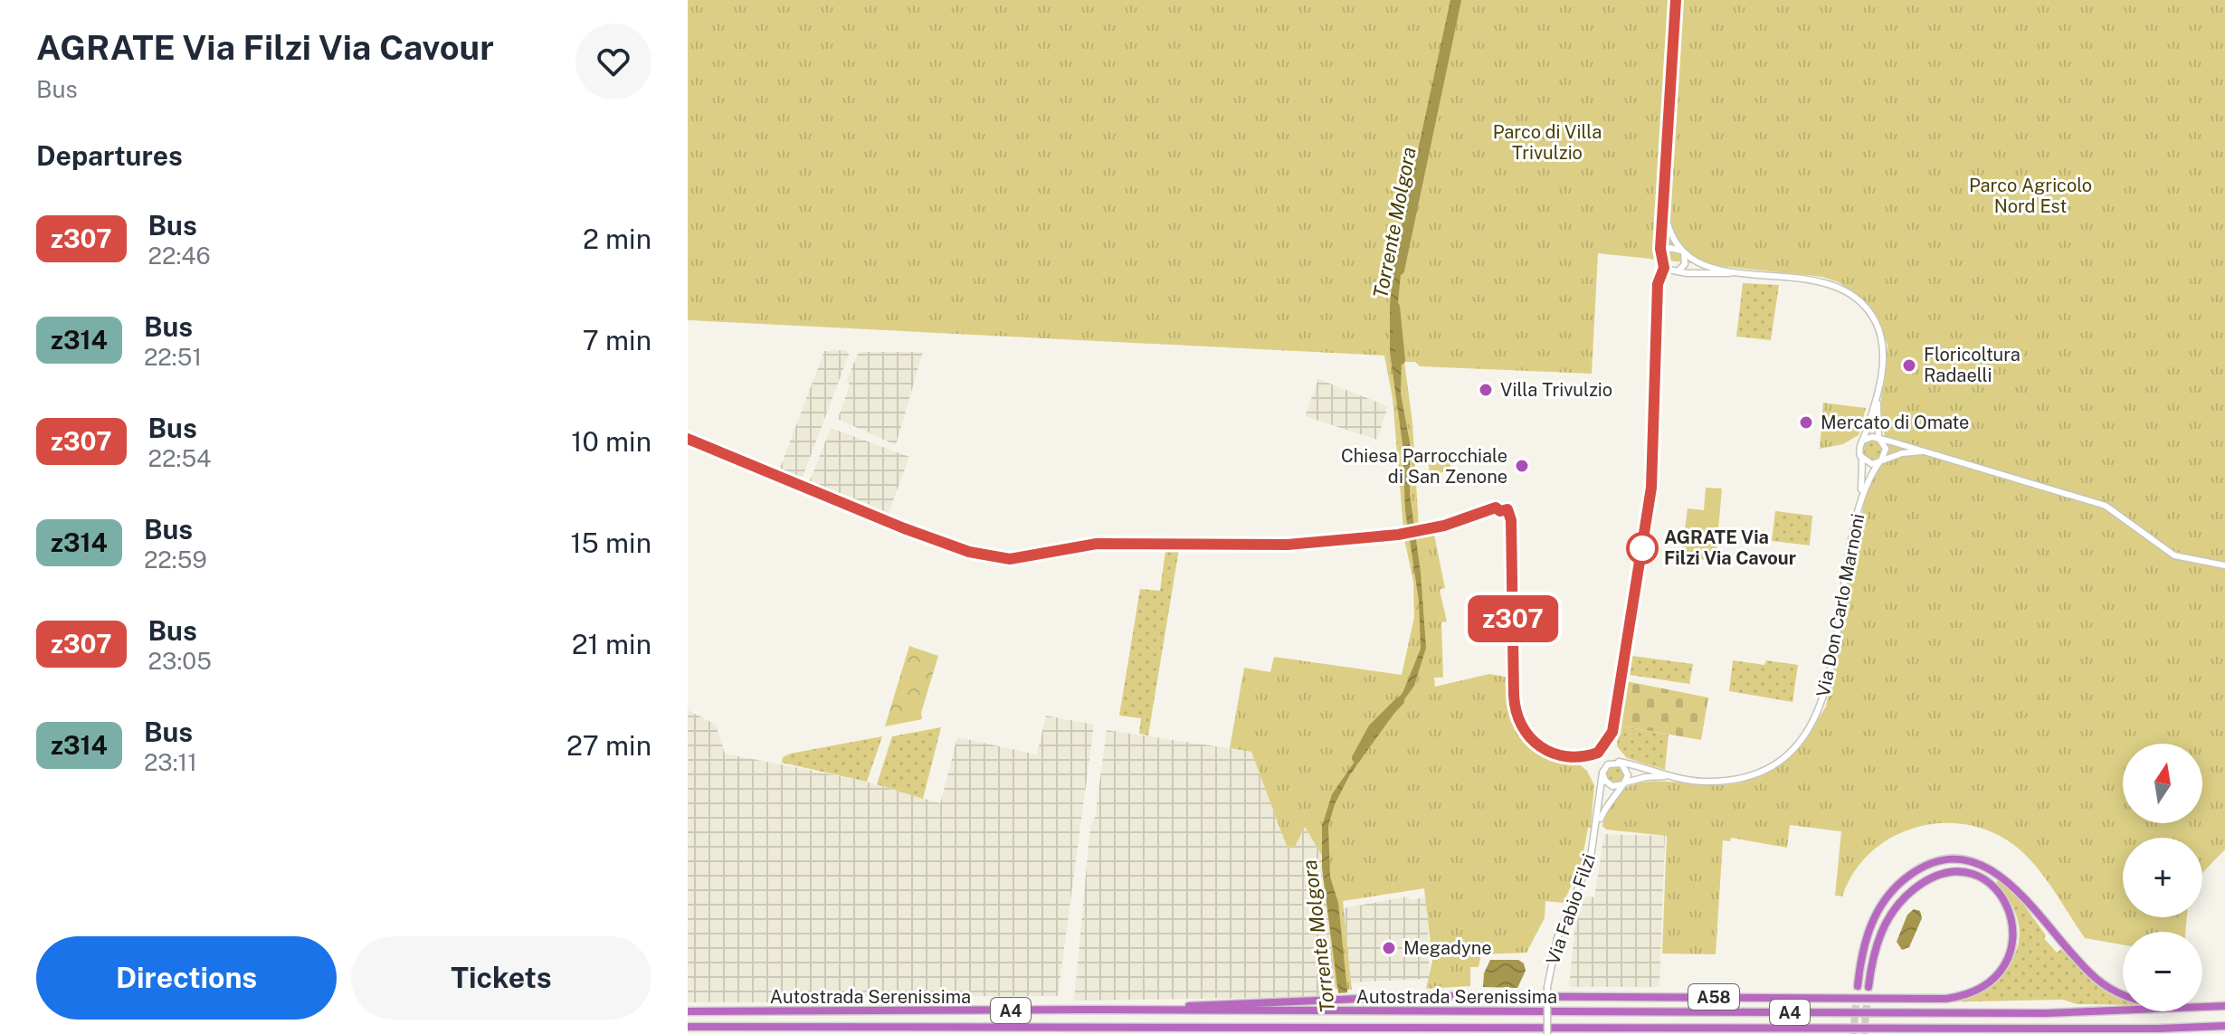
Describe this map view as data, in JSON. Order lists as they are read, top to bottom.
{
  "streets": {
    "highway": ["Autostrada Serenissima", "A58", "A4"],
    "street": ["Via Don Carlo Marnoni", "Via Fabio Filzi"]
  },
  "crossings": [
    ["Via Don Carlo Marnoni", "Via Fabio Filzi"],
    ["Autostrada Serenissima", "A58"]
  ],
  "water": ["Torrente Molgora"],
  "parks": ["Parco di Villa Trivulzio", "Parco Agricolo Nord Est"],
  "places": [
    "Floricoltura Radaelli",
    "Villa Trivulzio",
    "Mercato di Omate",
    "Chiesa Parrocchiale di San Zenone",
    "AGRATE Via Filzi Via Cavour",
    "Megadyne"
  ],
  "lines": ["bus line z307"],
  "north": "top",
  "page": {
    "heading": [
      ["AGRATE Via Filzi Via Cavour", "Bus"],
      "Departures"
    ],
    "on_map": "z307",
    "list": [
      {
        "mark": "z307",
        "name": "Bus",
        "note": "22:46",
        "value": "2 min"
      },
      {
        "mark": "z314",
        "name": "Bus",
        "note": "22:51",
        "value": "7 min"
      },
      {
        "mark": "z307",
        "name": "Bus",
        "note": "22:54",
        "value": "10 min"
      },
      {
        "mark": "z314",
        "name": "Bus",
        "note": "22:59",
        "value": "15 min"
      },
      {
        "mark": "z307",
        "name": "Bus",
        "note": "23:05",
        "value": "21 min"
      },
      {
        "mark": "z314",
        "name": "Bus",
        "note": "23:11",
        "value": "27 min"
      }
    ],
    "map_buttons": ["+", "−"],
    "buttons": ["Directions", "Tickets"]
  }
}
